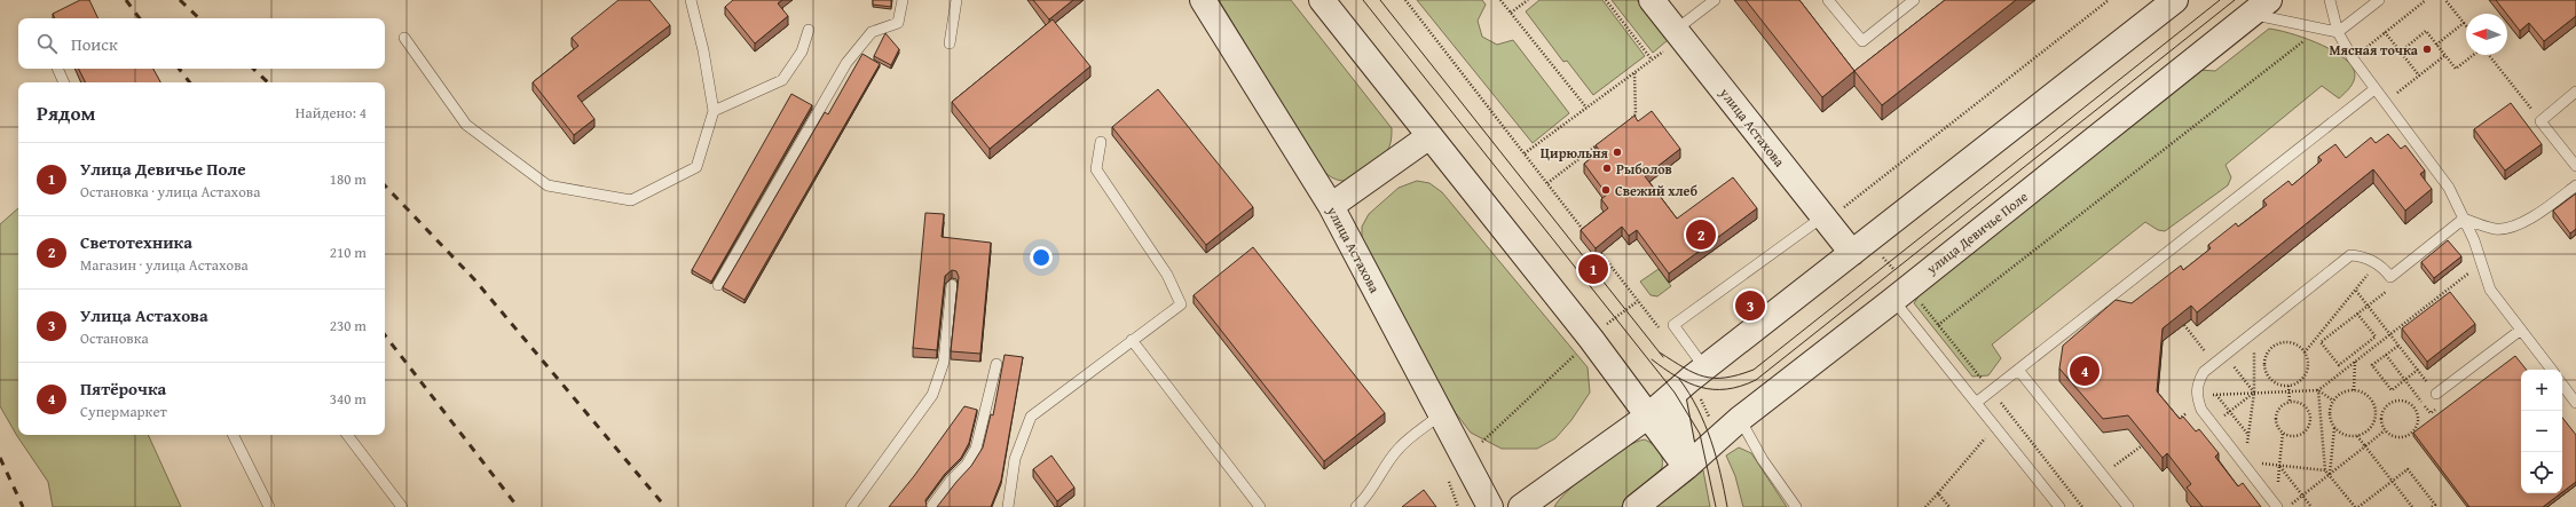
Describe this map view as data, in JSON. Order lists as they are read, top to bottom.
{
  "streets": {
    "main road": ["улица Астахова", "улица Девичье Поле"]
  },
  "places": [
    "Мясная точка",
    "Цирюльня",
    "Рыболов",
    "Свежий хлеб"
  ],
  "north": "left",
  "page": {
    "search": "Поиск",
    "heading": ["Рядом", "Найдено: 4"],
    "list": [
      {
        "mark": "1",
        "name": "Улица Девичье Поле",
        "note": "Остановка · улица Астахова",
        "value": "180 m"
      },
      {
        "mark": "2",
        "name": "Светотехника",
        "note": "Магазин · улица Астахова",
        "value": "210 m"
      },
      {
        "mark": "3",
        "name": "Улица Астахова",
        "note": "Остановка",
        "value": "230 m"
      },
      {
        "mark": "4",
        "name": "Пятёрочка",
        "note": "Супермаркет",
        "value": "340 m"
      }
    ],
    "pins": [
      "2",
      "1",
      "3",
      "4"
    ],
    "map_buttons": ["+", "−"]
  }
}
